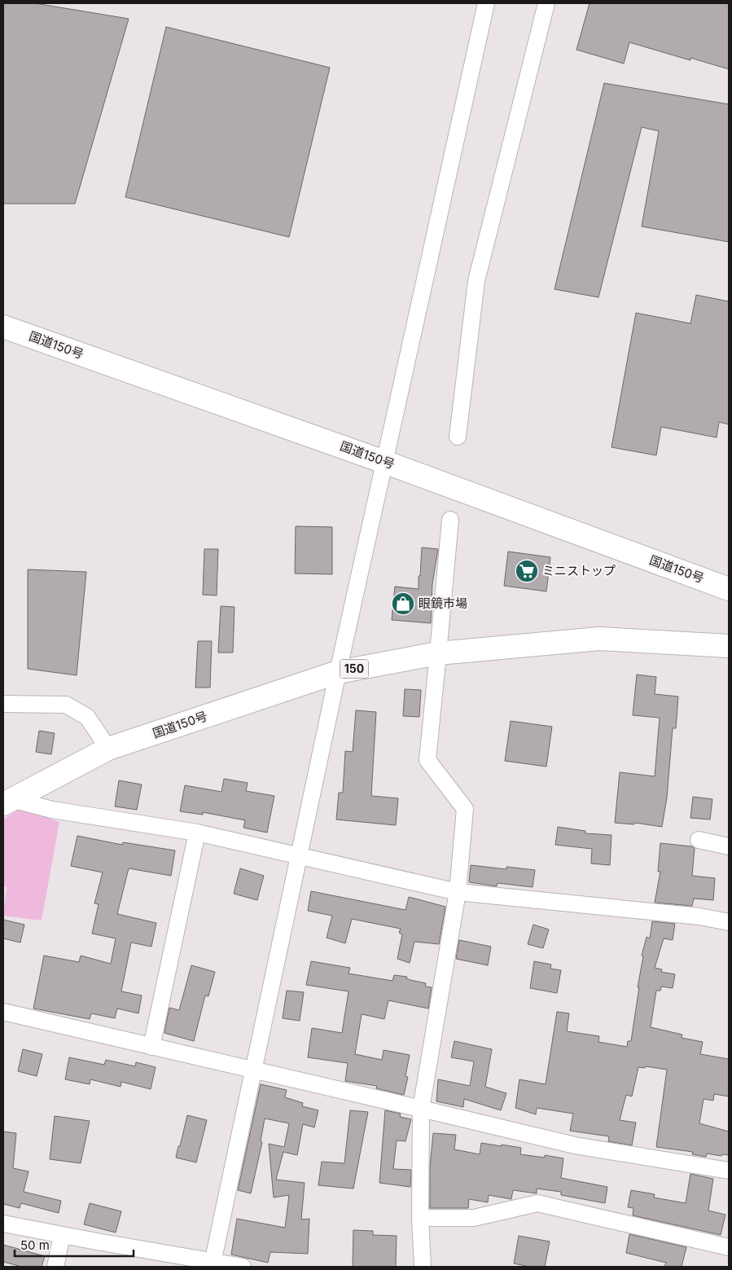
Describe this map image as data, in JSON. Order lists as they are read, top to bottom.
{
  "streets": {
    "highway": ["国道150号", "150"]
  },
  "places": {
    "supermarket": ["ミニストップ"],
    "shop": ["眼鏡市場"]
  },
  "scale_bar": "50 m"
}
